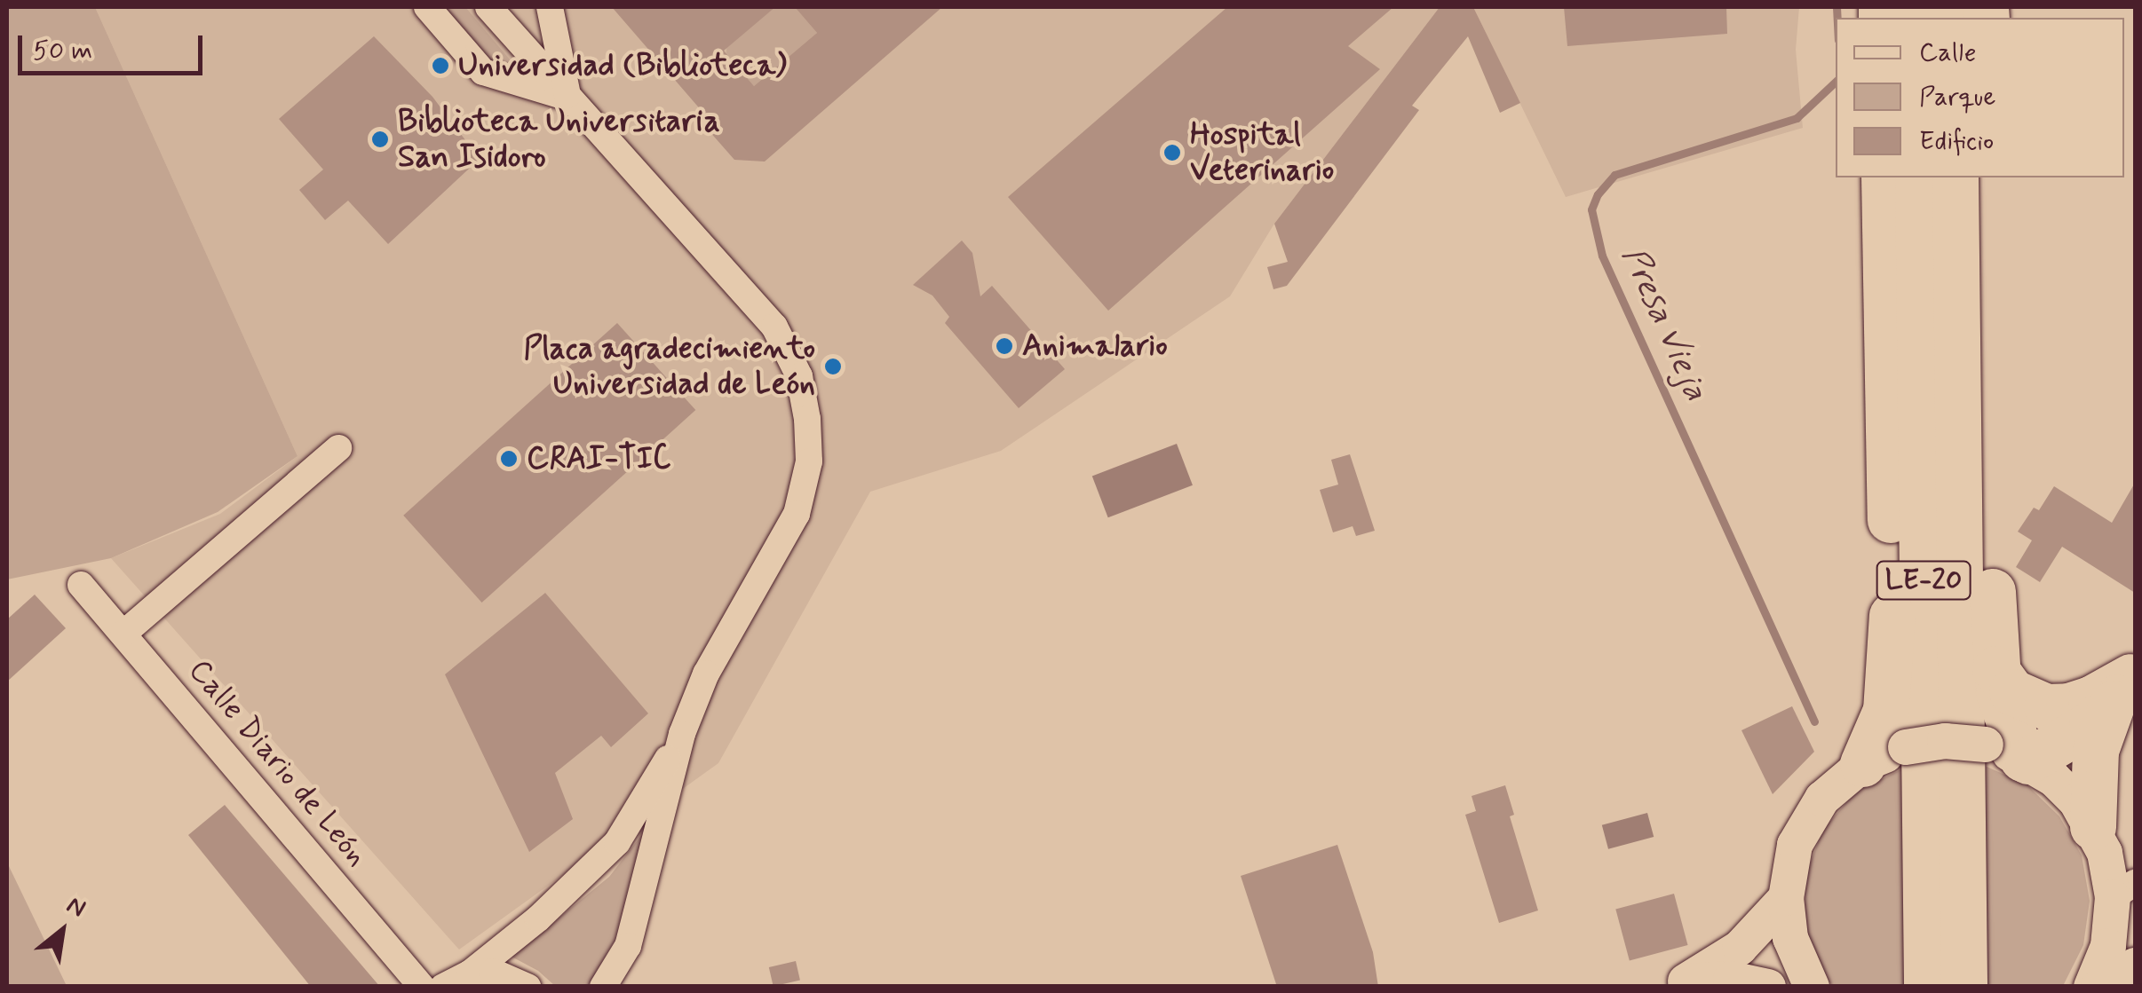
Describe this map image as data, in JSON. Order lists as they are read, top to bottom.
{
  "streets": {
    "highway": ["LE-20"],
    "street": ["Calle Diario de León"]
  },
  "water": ["Presa Vieja"],
  "places": [
    "Universidad (Biblioteca)",
    "Biblioteca Universitaria San Isidoro",
    "Hospital Veterinario",
    "Animalario",
    "Placa agradecimiento Universidad de León",
    "CRAI-TIC"
  ],
  "legend": ["Calle", "Parque", "Edificio"],
  "scale_bar": "50 m",
  "north": "top right"
}
